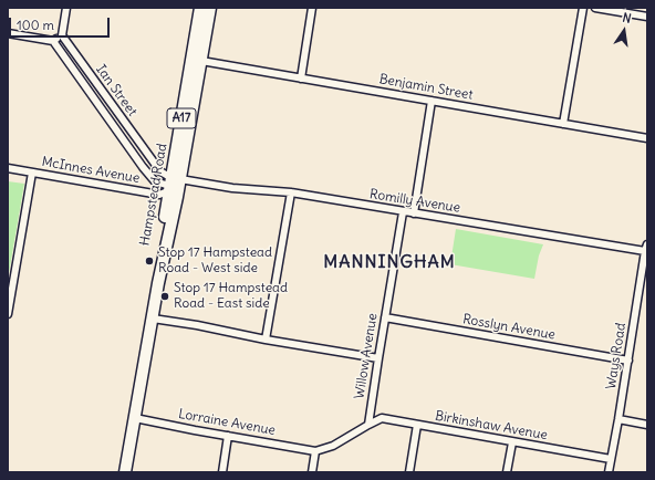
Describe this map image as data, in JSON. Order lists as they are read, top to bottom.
{
  "streets": {
    "highway": ["A17", "Hampstead Road"],
    "street": [
      "Benjamin Street",
      "Ian Street",
      "McInnes Avenue",
      "Romilly Avenue",
      "Rosslyn Avenue",
      "Willow Avenue",
      "Ways Road",
      "Lorraine Avenue",
      "Birkinshaw Avenue"
    ]
  },
  "crossings": [
    ["Benjamin Street", "Hampstead Road"],
    ["Ian Street", "McInnes Avenue"],
    ["Ian Street", "Hampstead Road"],
    ["Ian Street", "Romilly Avenue"],
    ["McInnes Avenue", "Hampstead Road"],
    ["McInnes Avenue", "Romilly Avenue"],
    ["Hampstead Road", "Romilly Avenue"],
    ["Hampstead Road", "Lorraine Avenue"],
    ["Romilly Avenue", "Willow Avenue"],
    ["Romilly Avenue", "Ways Road"],
    ["Rosslyn Avenue", "Willow Avenue"],
    ["Rosslyn Avenue", "Ways Road"],
    ["Willow Avenue", "Birkinshaw Avenue"],
    ["Ways Road", "Birkinshaw Avenue"]
  ],
  "districts": ["MANNINGHAM"],
  "places": ["Stop 17 Hampstead Road - West side", "Stop 17 Hampstead Road - East side"],
  "scale_bar": "100 m",
  "north": "top"
}
